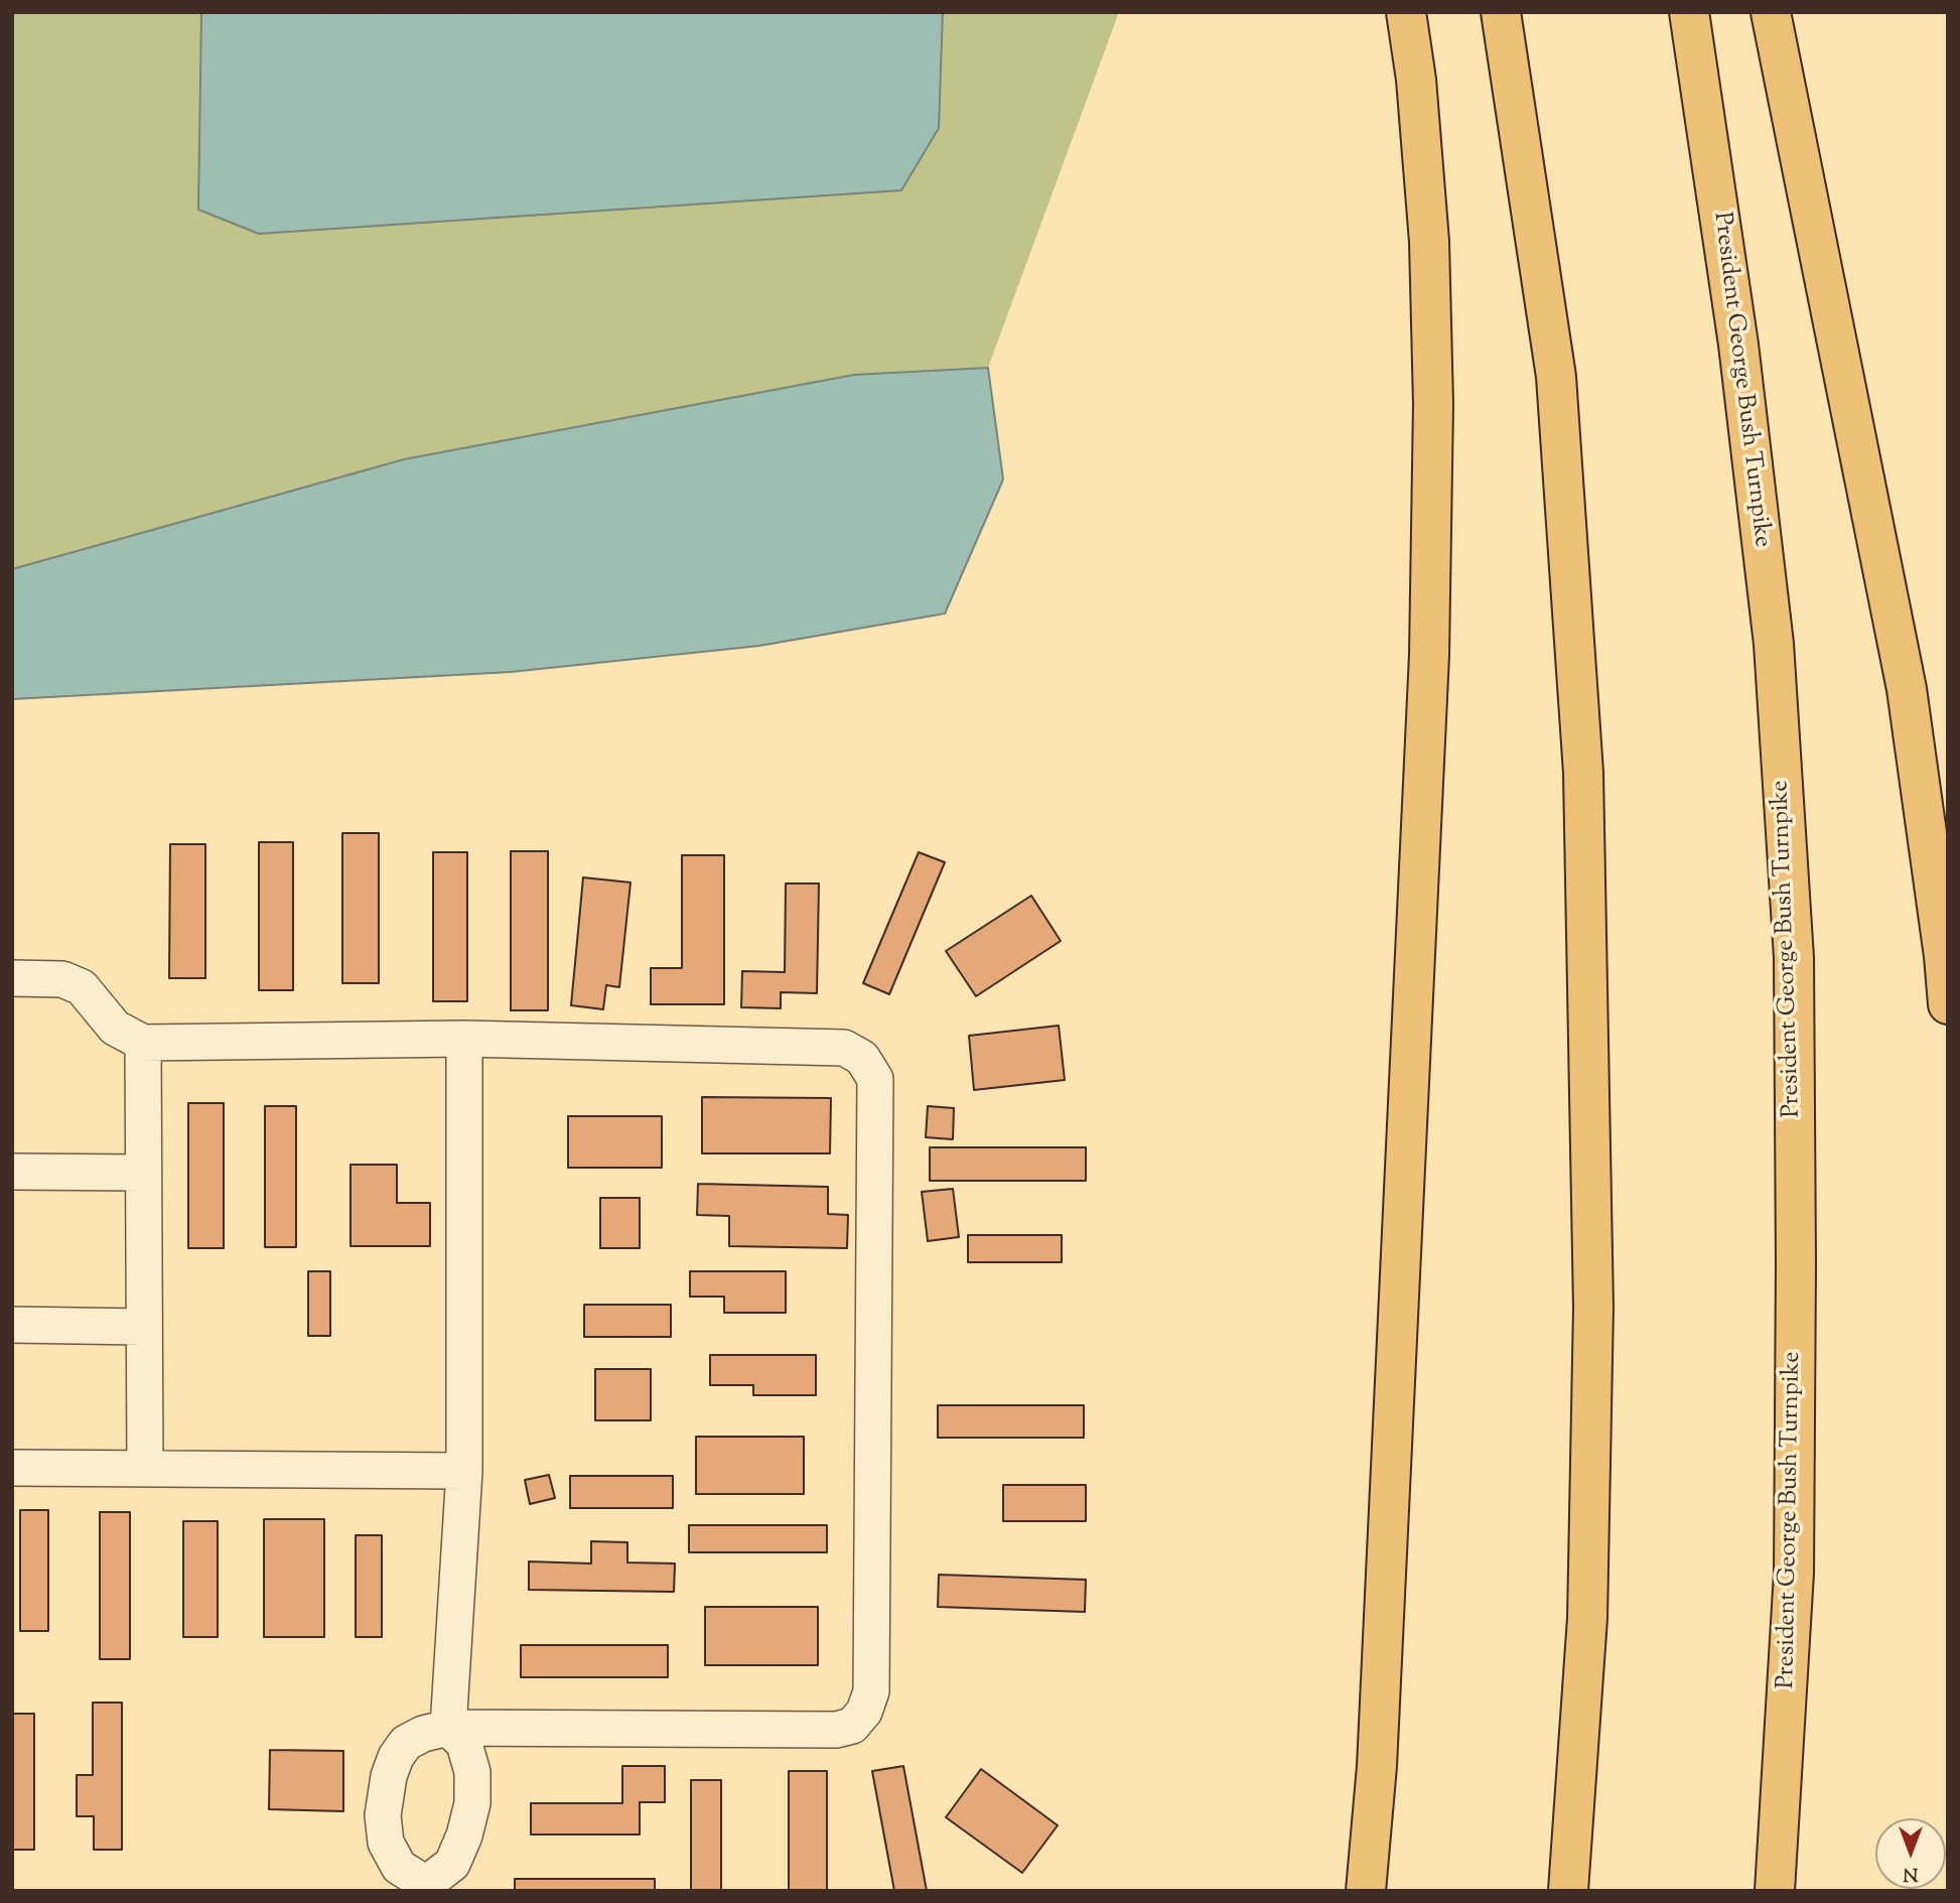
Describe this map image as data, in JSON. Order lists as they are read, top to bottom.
{
  "streets": {
    "highway": ["President George Bush Turnpike"]
  },
  "north": "bottom"
}
